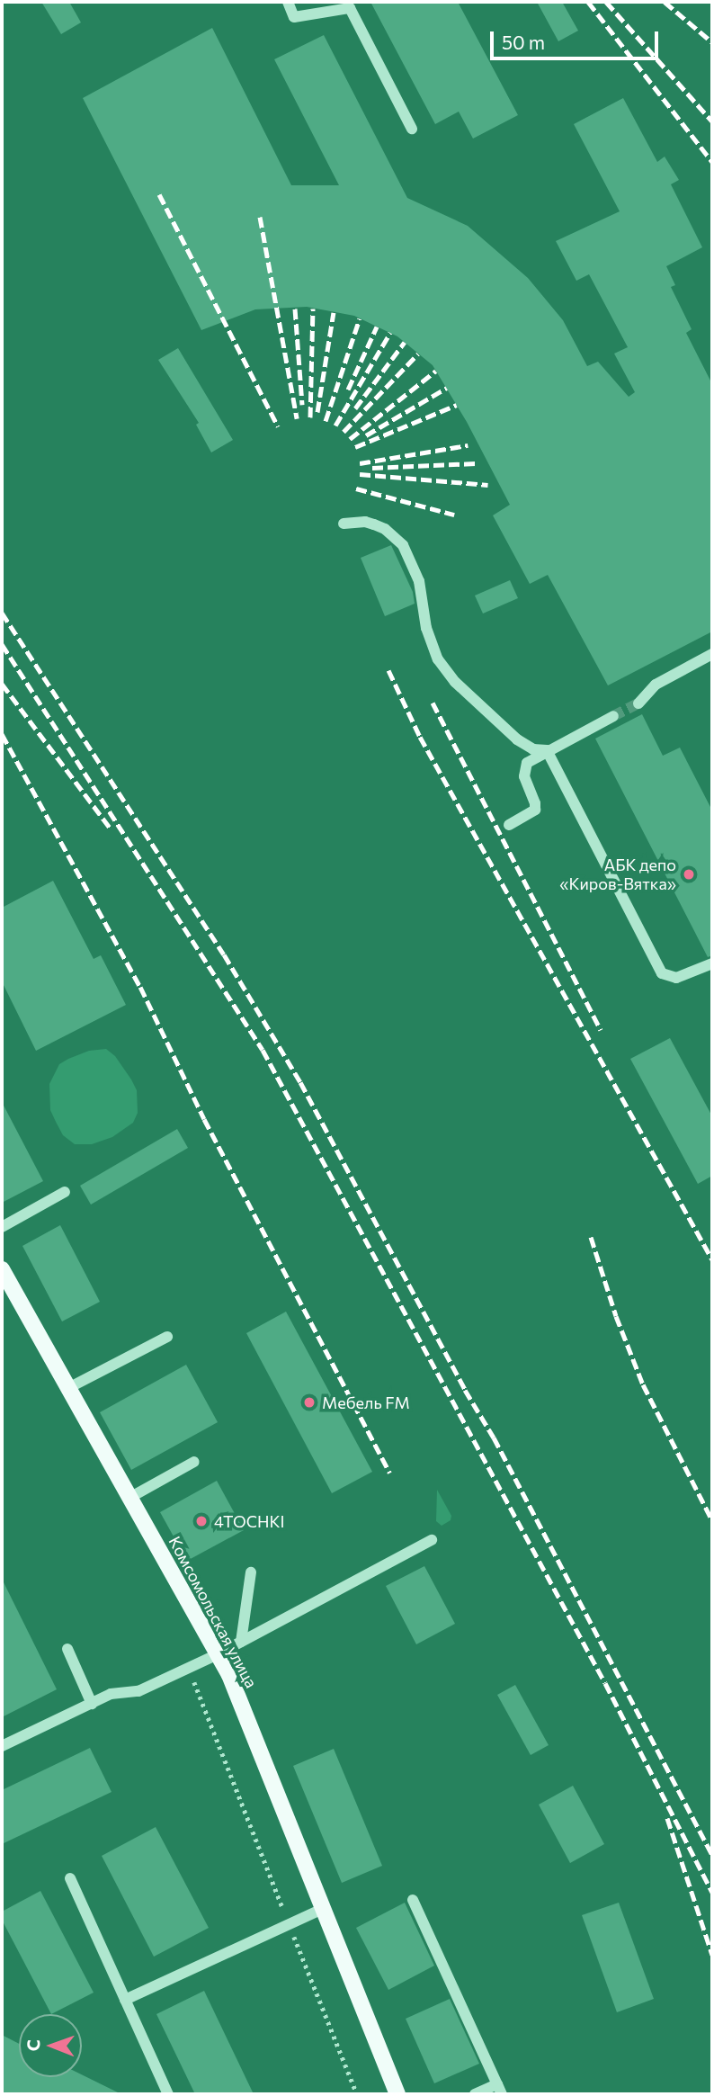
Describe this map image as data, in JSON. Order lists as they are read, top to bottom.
{
  "streets": {
    "main road": ["Комсомольская улица"]
  },
  "places": ["АБК депо «Киров-Вятка»", "Мебель FM", "4TOCHKI"],
  "scale_bar": "50 m",
  "north": "left"
}
